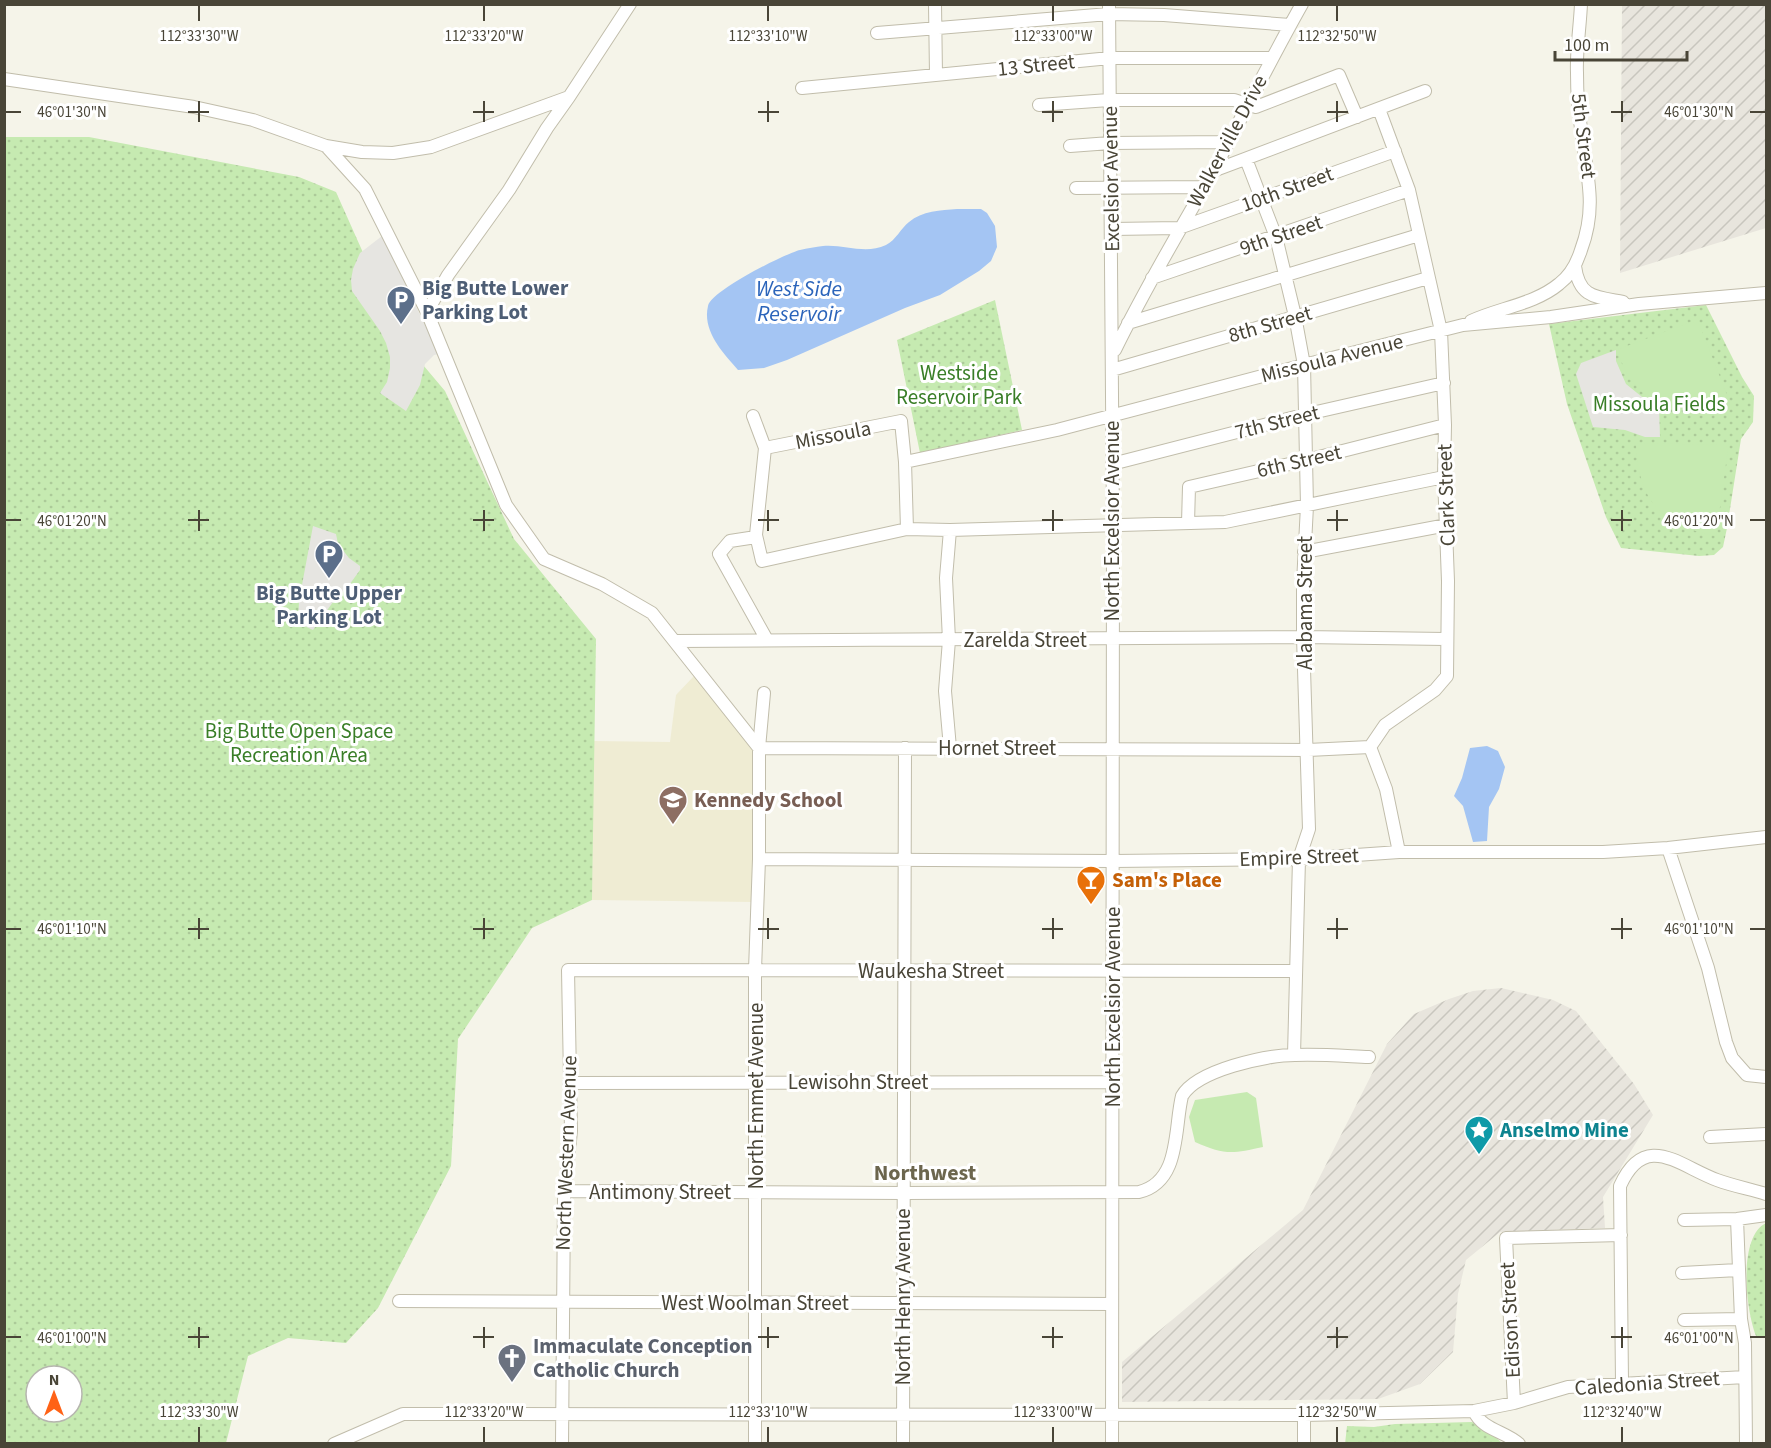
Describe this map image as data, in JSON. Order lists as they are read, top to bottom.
{
  "streets": {
    "street": [
      "13 Street",
      "5th Street",
      "Walkerville Drive",
      "Excelsior Avenue",
      "10th Street",
      "9th Street",
      "8th Street",
      "Missoula Avenue",
      "7th Street",
      "Missoula",
      "6th Street",
      "Clark Street",
      "North Excelsior Avenue",
      "Alabama Street",
      "Zarelda Street",
      "Hornet Street",
      "Empire Street",
      "Waukesha Street",
      "Lewisohn Street",
      "North Emmet Avenue",
      "North Western Avenue",
      "Antimony Street",
      "North Henry Avenue",
      "West Woolman Street",
      "Edison Street",
      "Caledonia Street"
    ]
  },
  "crossings": [
    ["13 Street", "Walkerville Drive"],
    ["13 Street", "Excelsior Avenue"],
    ["5th Street", "Missoula Avenue"],
    ["Walkerville Drive", "Excelsior Avenue"],
    ["Walkerville Drive", "10th Street"],
    ["Walkerville Drive", "9th Street"],
    ["Walkerville Drive", "North Excelsior Avenue"],
    ["Excelsior Avenue", "10th Street"],
    ["Excelsior Avenue", "North Excelsior Avenue"],
    ["10th Street", "Clark Street"],
    ["10th Street", "Alabama Street"],
    ["9th Street", "Clark Street"],
    ["9th Street", "Alabama Street"],
    ["8th Street", "Clark Street"],
    ["8th Street", "North Excelsior Avenue"],
    ["8th Street", "Alabama Street"],
    ["Missoula Avenue", "Missoula"],
    ["Missoula Avenue", "Clark Street"],
    ["Missoula Avenue", "North Excelsior Avenue"],
    ["Missoula Avenue", "Alabama Street"],
    ["7th Street", "Clark Street"],
    ["7th Street", "North Excelsior Avenue"],
    ["7th Street", "Alabama Street"],
    ["6th Street", "Clark Street"],
    ["6th Street", "Alabama Street"],
    ["Clark Street", "Zarelda Street"],
    ["Clark Street", "Hornet Street"],
    ["North Excelsior Avenue", "Zarelda Street"],
    ["North Excelsior Avenue", "Hornet Street"],
    ["North Excelsior Avenue", "Empire Street"],
    ["North Excelsior Avenue", "Waukesha Street"],
    ["North Excelsior Avenue", "Lewisohn Street"],
    ["North Excelsior Avenue", "Antimony Street"],
    ["North Excelsior Avenue", "West Woolman Street"],
    ["North Excelsior Avenue", "Caledonia Street"],
    ["Alabama Street", "Zarelda Street"],
    ["Alabama Street", "Hornet Street"],
    ["Alabama Street", "Empire Street"],
    ["Alabama Street", "Waukesha Street"],
    ["Alabama Street", "Antimony Street"],
    ["Hornet Street", "North Emmet Avenue"],
    ["Hornet Street", "North Henry Avenue"],
    ["Empire Street", "North Emmet Avenue"],
    ["Empire Street", "North Henry Avenue"],
    ["Waukesha Street", "North Emmet Avenue"],
    ["Waukesha Street", "North Western Avenue"],
    ["Waukesha Street", "North Henry Avenue"],
    ["Lewisohn Street", "North Emmet Avenue"],
    ["Lewisohn Street", "North Western Avenue"],
    ["Lewisohn Street", "North Henry Avenue"],
    ["North Emmet Avenue", "Antimony Street"],
    ["North Emmet Avenue", "West Woolman Street"],
    ["North Emmet Avenue", "Caledonia Street"],
    ["North Western Avenue", "Antimony Street"],
    ["North Western Avenue", "West Woolman Street"],
    ["North Western Avenue", "Caledonia Street"],
    ["Antimony Street", "North Henry Avenue"],
    ["North Henry Avenue", "West Woolman Street"],
    ["North Henry Avenue", "Caledonia Street"],
    ["Edison Street", "Caledonia Street"]
  ],
  "districts": ["Northwest"],
  "water": ["West Side Reservoir"],
  "parks": ["Westside Reservoir Park", "Missoula Fields", "Big Butte Open Space Recreation Area"],
  "places": {
    "parking": ["Big Butte Lower Parking Lot", "Big Butte Upper Parking Lot"],
    "school or university": ["Kennedy School"],
    "bar": ["Sam's Place"],
    "place": ["Anselmo Mine"],
    "church": ["Immaculate Conception Catholic Church"]
  },
  "scale_bar": "100 m",
  "north": "top",
  "coordinates": [
    "112°33'30\"W",
    "112°33'20\"W",
    "112°33'10\"W",
    "112°33'00\"W",
    "112°32'50\"W",
    "46°01'30\"N",
    "46°01'20\"N",
    "46°01'10\"N",
    "46°01'00\"N",
    "112°32'40\"W"
  ]
}
